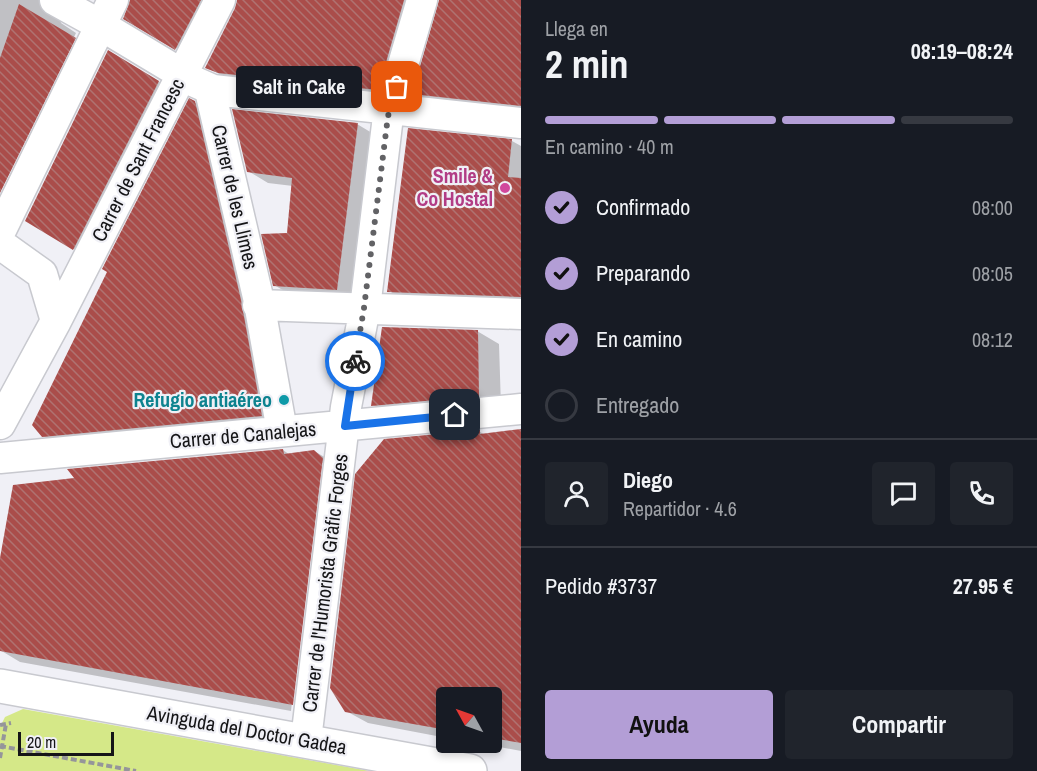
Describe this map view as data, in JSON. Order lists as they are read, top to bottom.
{
  "streets": {
    "street": [
      "Carrer de Sant Francesc",
      "Carrer de les Llimes",
      "Carrer de Canalejas",
      "Carrer de l'Humorista Gràfic Forges",
      "Avinguda del Doctor Gadea"
    ]
  },
  "crossings": [
    ["Carrer de les Llimes", "Carrer de Canalejas"],
    ["Carrer de Canalejas", "Carrer de l'Humorista Gràfic Forges"],
    ["Carrer de l'Humorista Gràfic Forges", "Avinguda del Doctor Gadea"]
  ],
  "places": ["Salt in Cake", "Smile & Co Hostal", "Refugio antiaéreo"],
  "scale_bar": "20 m",
  "north": "top left",
  "page": {
    "heading": ["2 min", "Llega en", "08:19–08:24"],
    "panel": [
      "Diego",
      "Repartidor · 4.6",
      "Pedido #3737",
      "27.95 €"
    ],
    "bubble": "Salt in Cake",
    "bar": "En camino · 40 m",
    "list": [
      ["Confirmado", "08:00"],
      ["Preparando", "08:05"],
      ["En camino", "08:12"],
      "Entregado"
    ],
    "buttons": ["Ayuda", "Compartir"],
    "scale": "20 m"
  }
}
